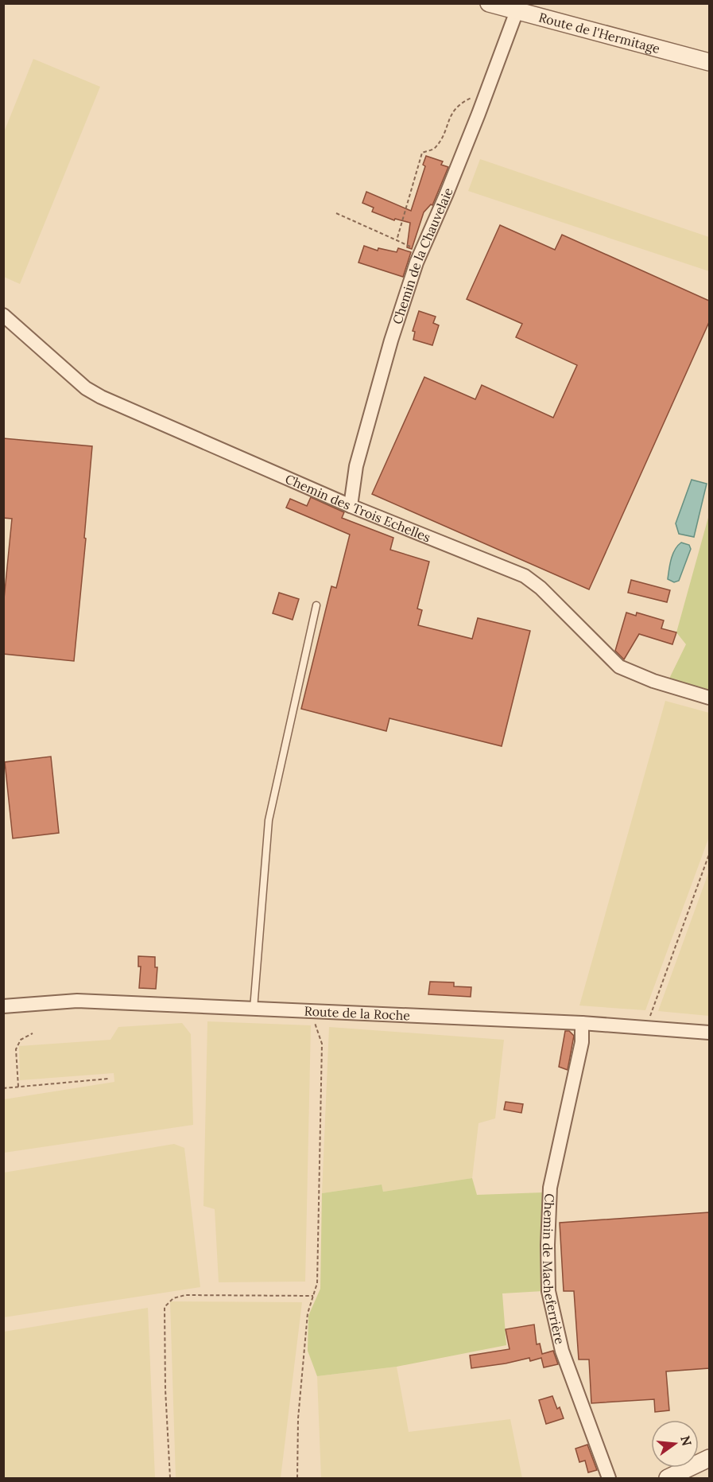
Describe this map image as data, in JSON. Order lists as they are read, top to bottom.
{
  "streets": {
    "street": [
      "Route de l'Hermitage",
      "Chemin de la Chauvelaie",
      "Chemin des Trois Echelles",
      "Route de la Roche",
      "Chemin de Macheferrière"
    ]
  },
  "crossings": [
    ["Route de l'Hermitage", "Chemin de la Chauvelaie"],
    ["Chemin de la Chauvelaie", "Chemin des Trois Echelles"],
    ["Route de la Roche", "Chemin de Macheferrière"]
  ],
  "north": "right"
}
